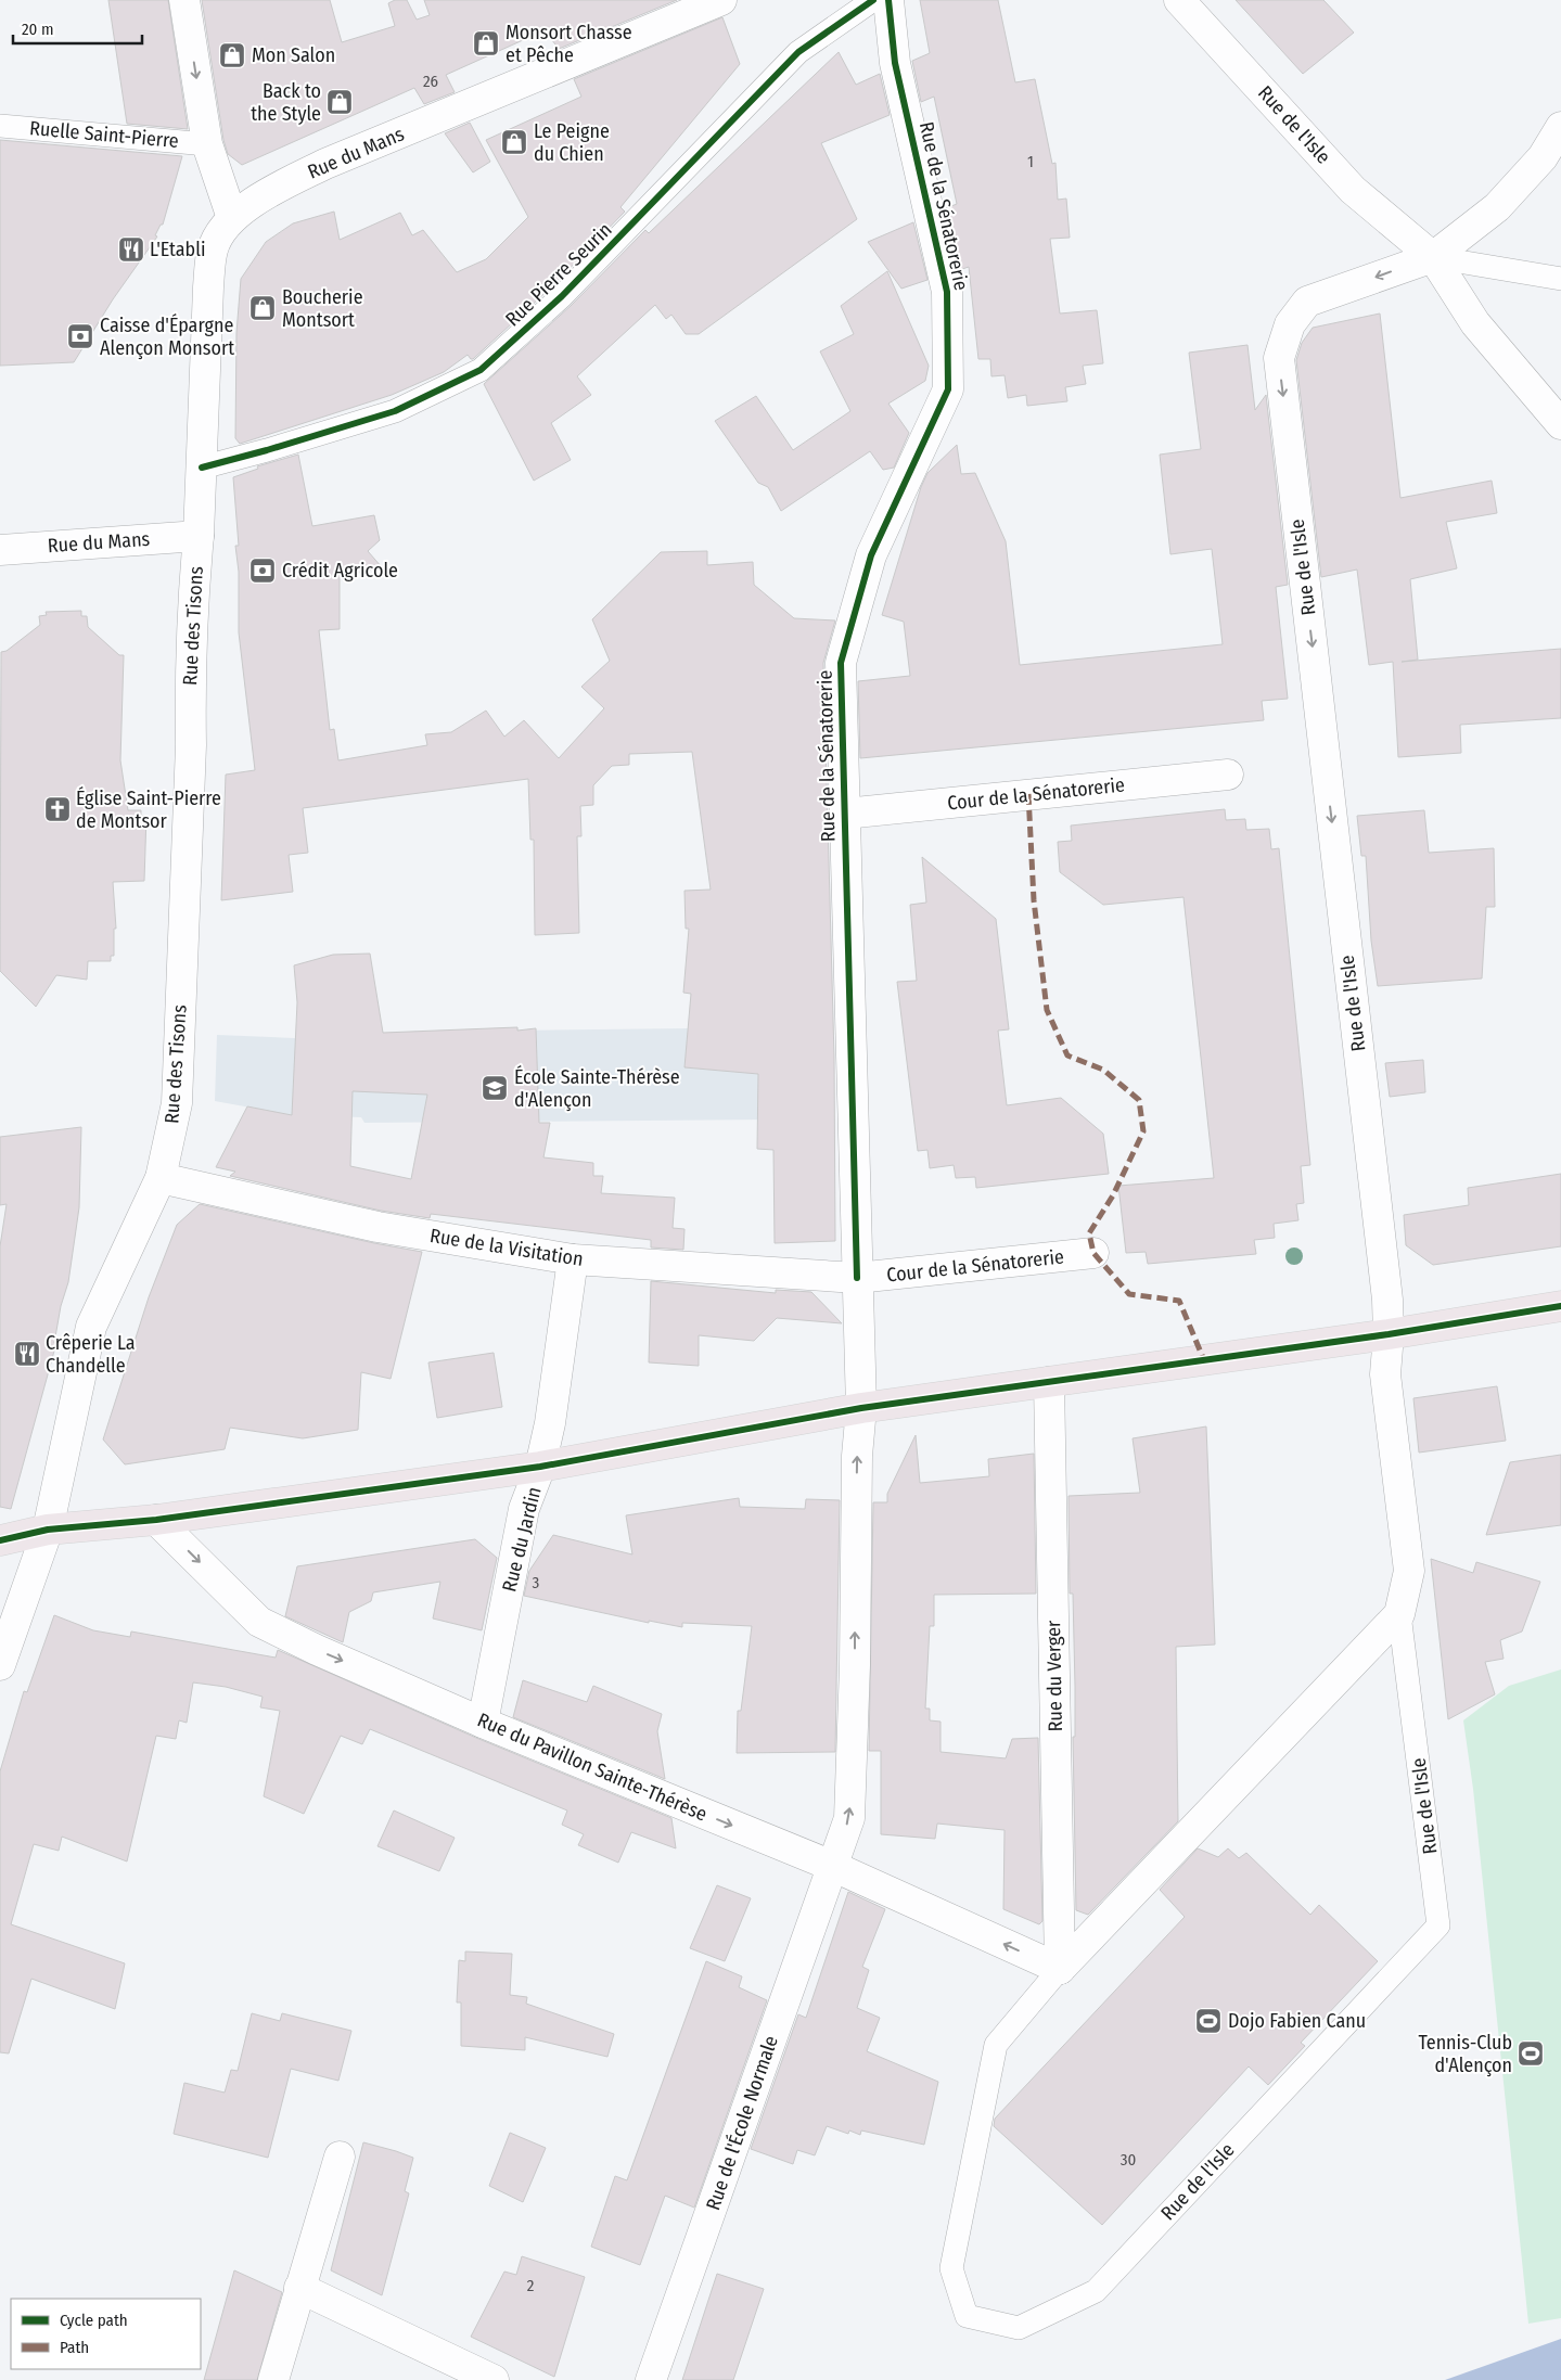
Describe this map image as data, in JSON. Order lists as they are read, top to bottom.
{
  "streets": {
    "street": [
      "Rue de l'Isle",
      "Rue du Mans",
      "Rue de la Sénatorerie",
      "Rue des Tisons",
      "Cour de la Sénatorerie",
      "Rue de la Visitation",
      "Rue du Jardin",
      "Rue du Verger",
      "Rue du Pavillon Sainte-Thérèse",
      "Rue de l'École Normale"
    ],
    "lane": ["Ruelle Saint-Pierre", "Rue Pierre Seurin"]
  },
  "crossings": [
    ["Rue de l'Isle", "Rue du Verger"],
    ["Rue de l'Isle", "Rue du Pavillon Sainte-Thérèse"],
    ["Rue du Mans", "Rue Pierre Seurin"],
    ["Rue du Mans", "Rue des Tisons"],
    ["Rue de la Sénatorerie", "Cour de la Sénatorerie"],
    ["Rue de la Sénatorerie", "Rue de la Visitation"],
    ["Rue de la Sénatorerie", "Rue de l'École Normale"],
    ["Rue Pierre Seurin", "Rue des Tisons"],
    ["Rue des Tisons", "Rue de la Visitation"],
    ["Cour de la Sénatorerie", "Rue de la Visitation"],
    ["Rue de la Visitation", "Rue du Jardin"],
    ["Rue du Jardin", "Rue du Pavillon Sainte-Thérèse"],
    ["Rue du Verger", "Rue du Pavillon Sainte-Thérèse"],
    ["Rue du Pavillon Sainte-Thérèse", "Rue de l'École Normale"]
  ],
  "one_way": ["Rue de l'École Normale"],
  "places": {
    "shop": [
      "Monsort Chasse et Pêche",
      "Mon Salon",
      "Back to the Style",
      "Le Peigne du Chien",
      "Boucherie Montsort"
    ],
    "restaurant": ["L'Etabli", "Crêperie La Chandelle"],
    "bank": ["Caisse d'Épargne Alençon Monsort", "Crédit Agricole"],
    "church": ["Église Saint-Pierre de Montsor"],
    "school or university": ["École Sainte-Thérèse d'Alençon"],
    "sports": ["Dojo Fabien Canu", "Tennis-Club d'Alençon"]
  },
  "house_numbers": [
    "26",
    "1",
    "3",
    "30",
    "2"
  ],
  "legend": ["Cycle path", "Path"],
  "scale_bar": "20 m"
}
